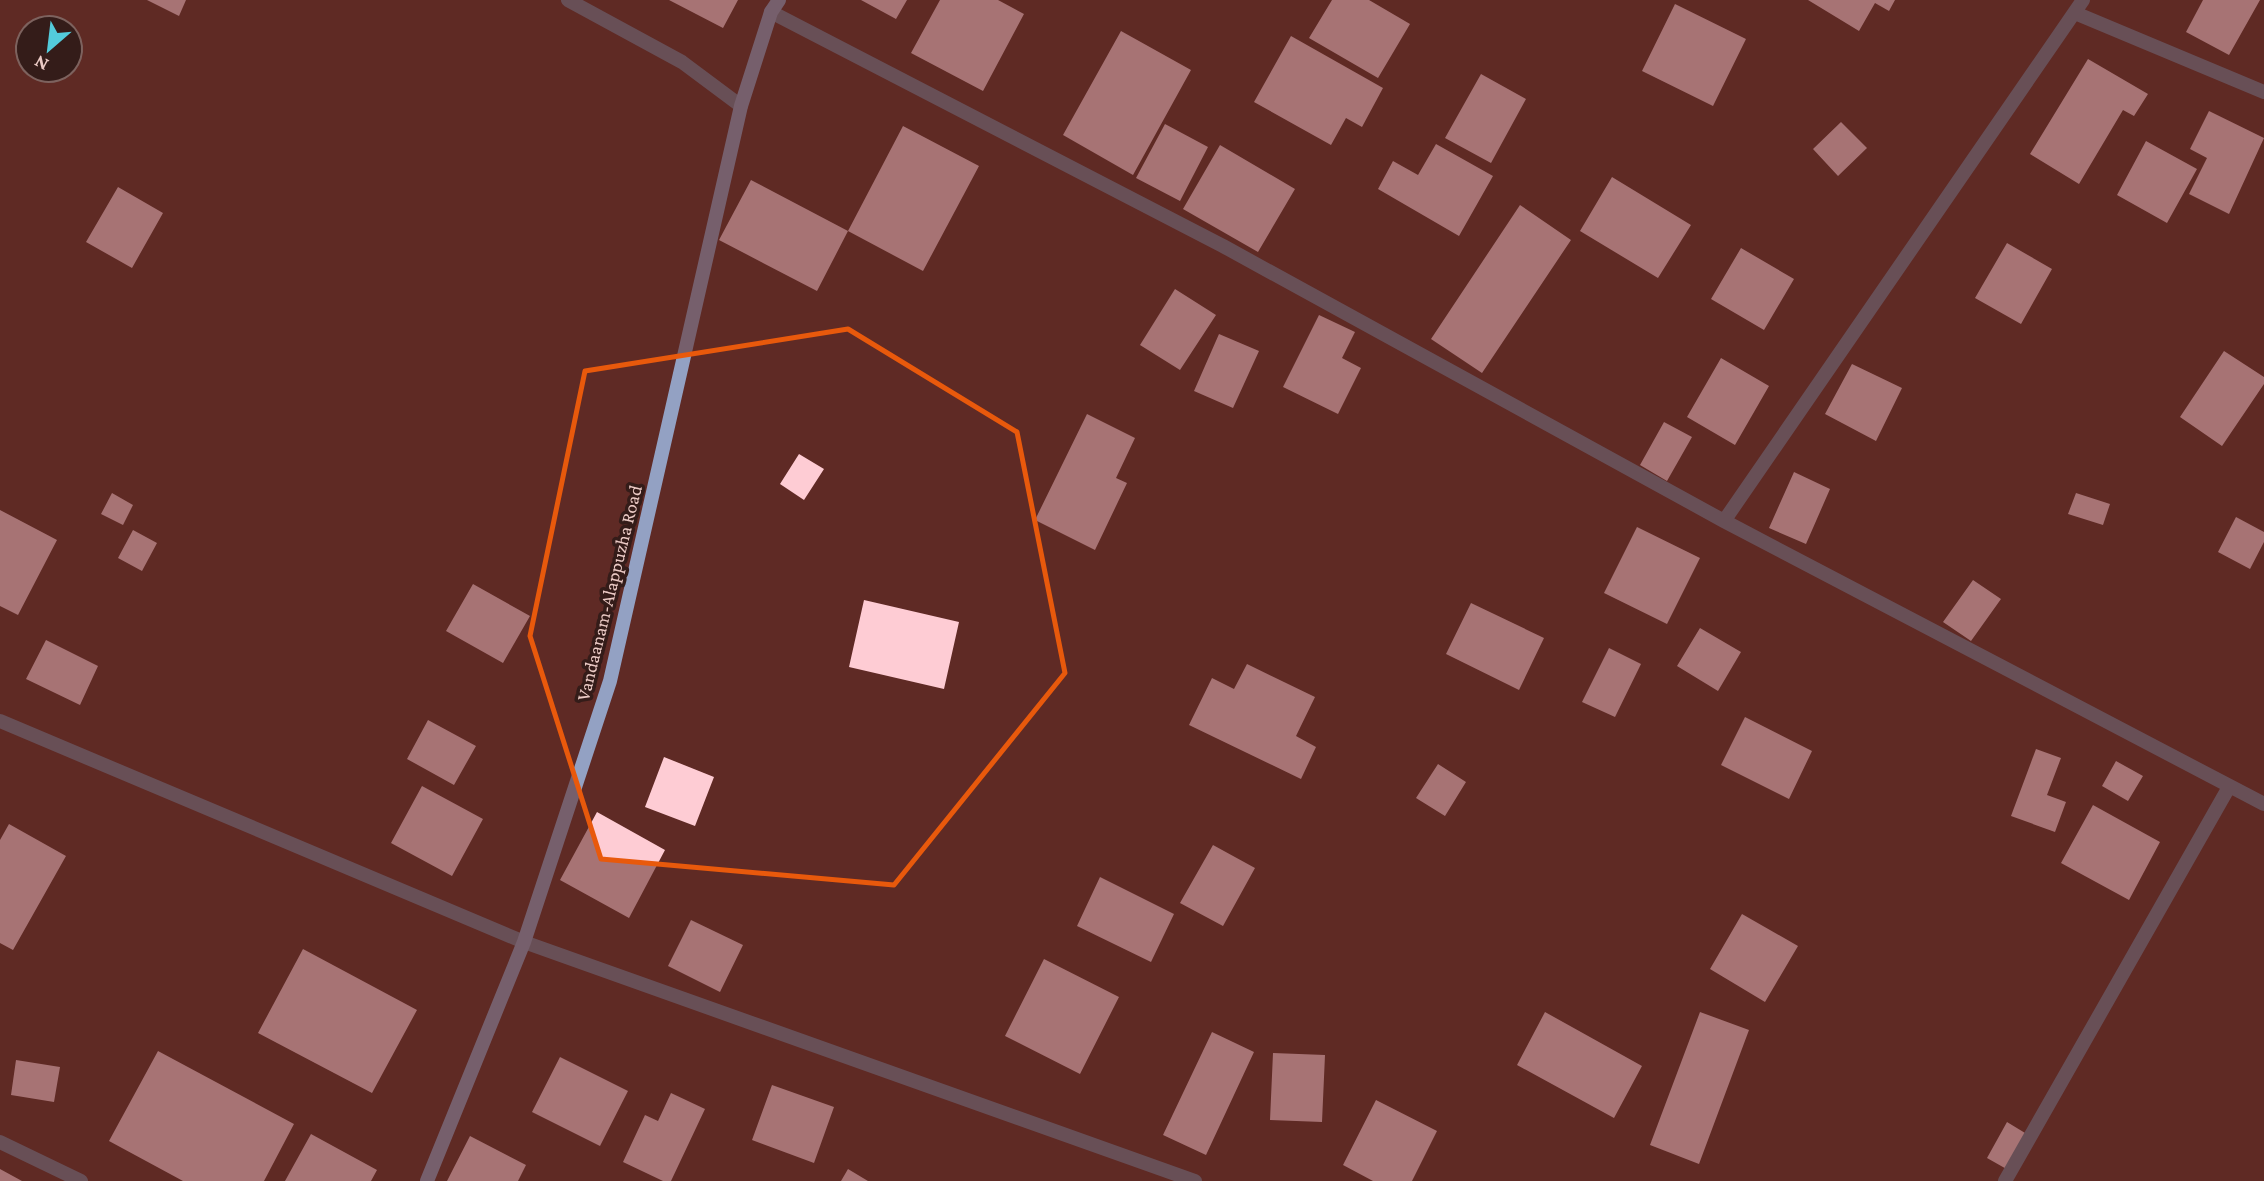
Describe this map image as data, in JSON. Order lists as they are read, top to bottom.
{
  "streets": {
    "main road": ["Vandaanam-Alappuzha Road"]
  },
  "north": "bottom left"
}
